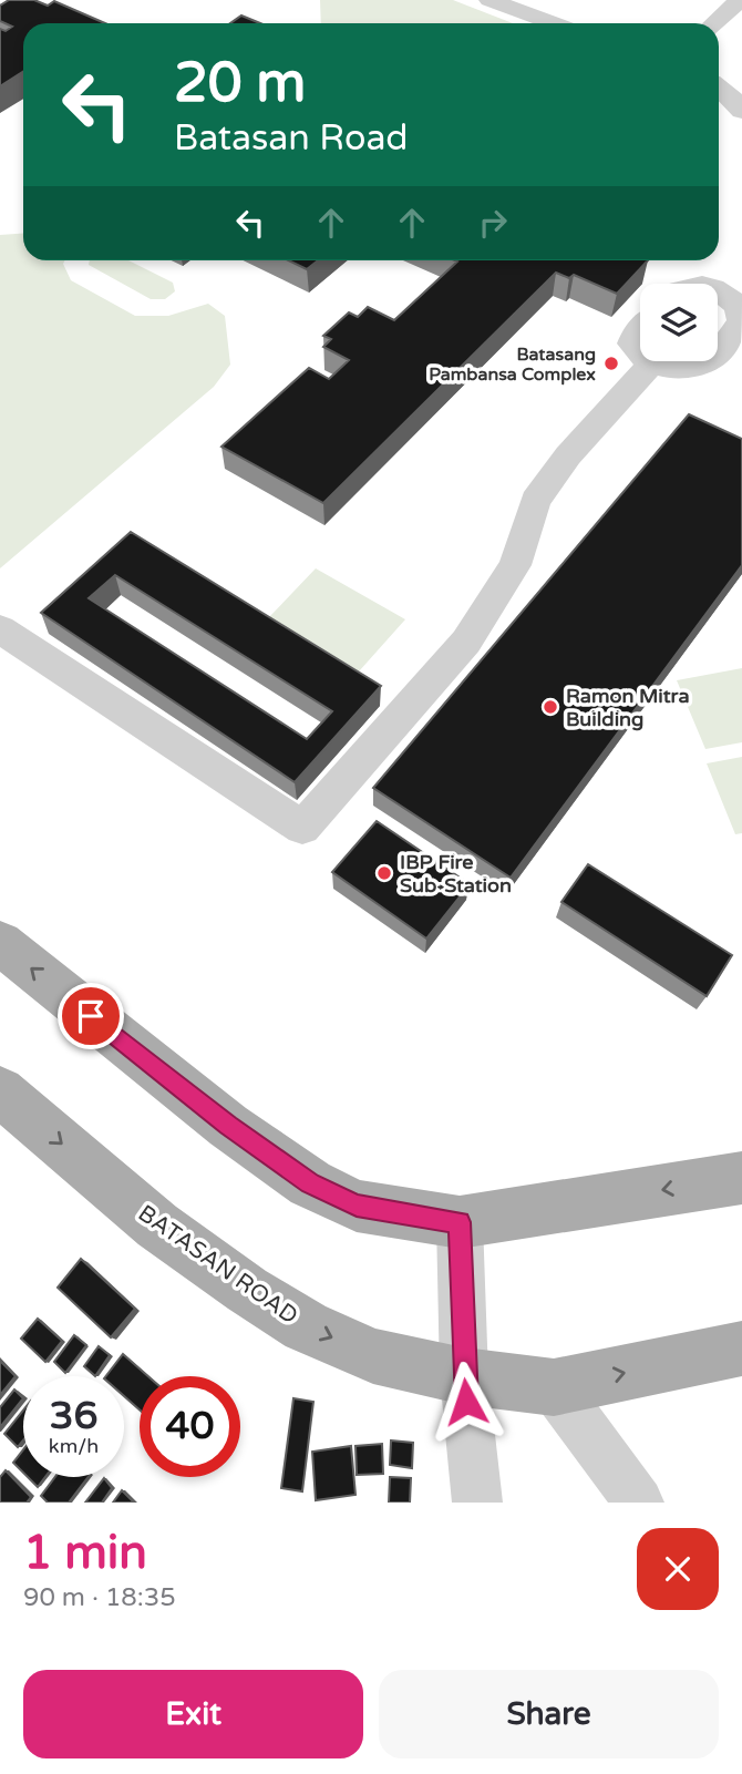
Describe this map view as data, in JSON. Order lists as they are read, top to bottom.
{
  "streets": {
    "main road": ["BATASAN ROAD"]
  },
  "places": ["Batasang Pambansa Complex", "Ramon Mitra Building", "IBP Fire Sub-Station"],
  "page": {
    "turn": ["20 m", "Batasan Road"],
    "speed": "36 km/h",
    "limit": "40",
    "heading": ["1 min", "90 m · 18:35"],
    "buttons": ["Exit", "Share"]
  }
}
